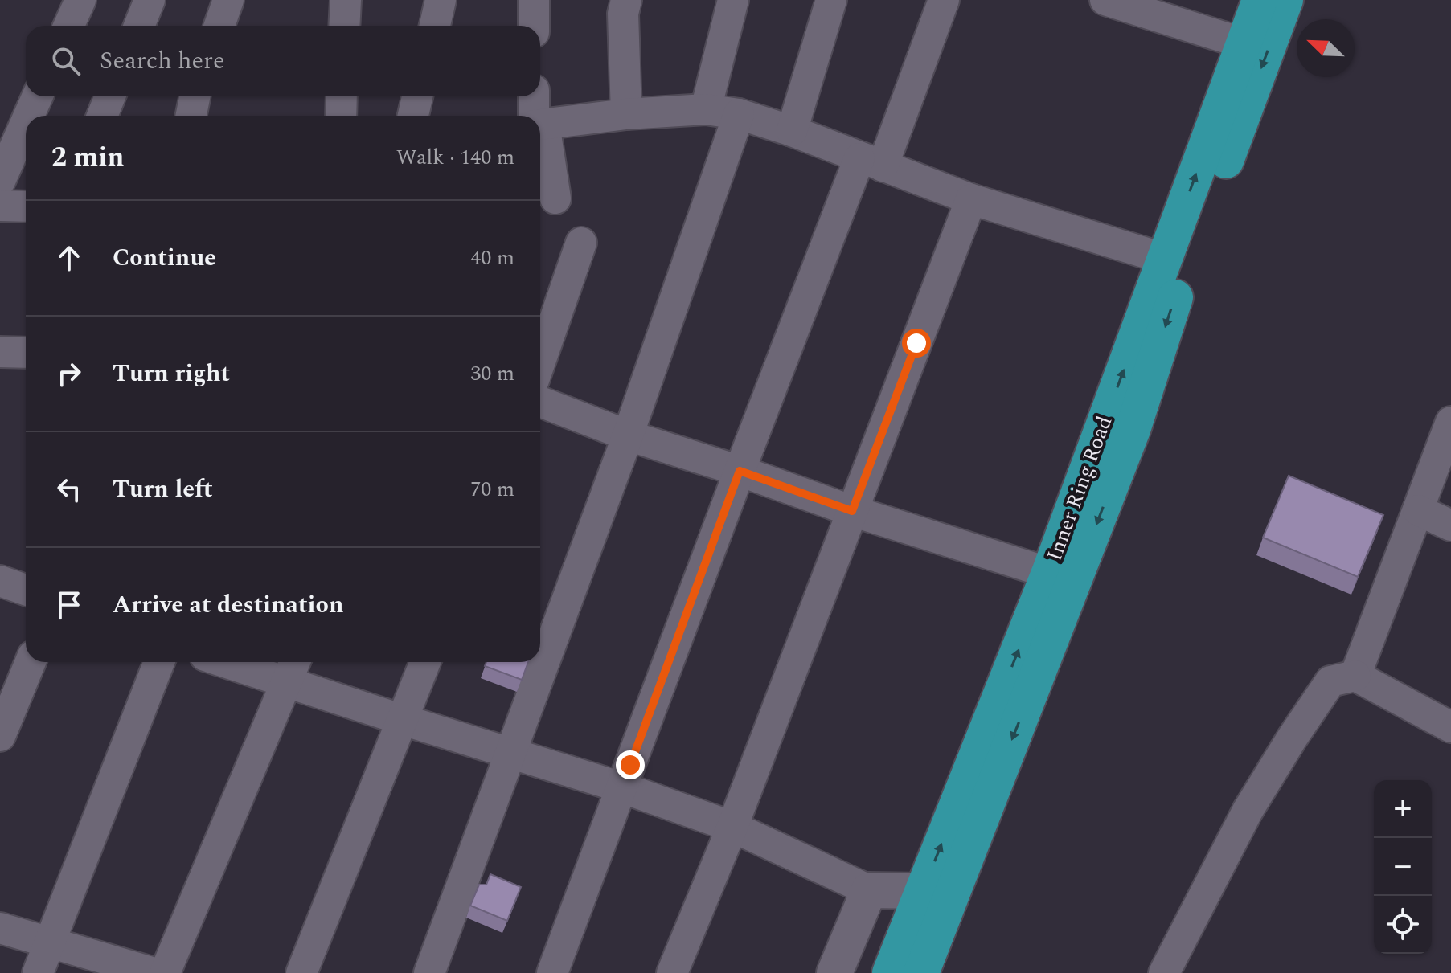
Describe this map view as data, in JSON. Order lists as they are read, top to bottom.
{
  "streets": {
    "highway": ["Inner Ring Road"]
  },
  "north": "top left",
  "page": {
    "search": "Search here",
    "heading": ["2 min", "Walk · 140 m"],
    "list": [
      ["Continue", "40 m"],
      ["Turn right", "30 m"],
      ["Turn left", "70 m"],
      "Arrive at destination"
    ],
    "map_buttons": ["+", "−"]
  }
}
